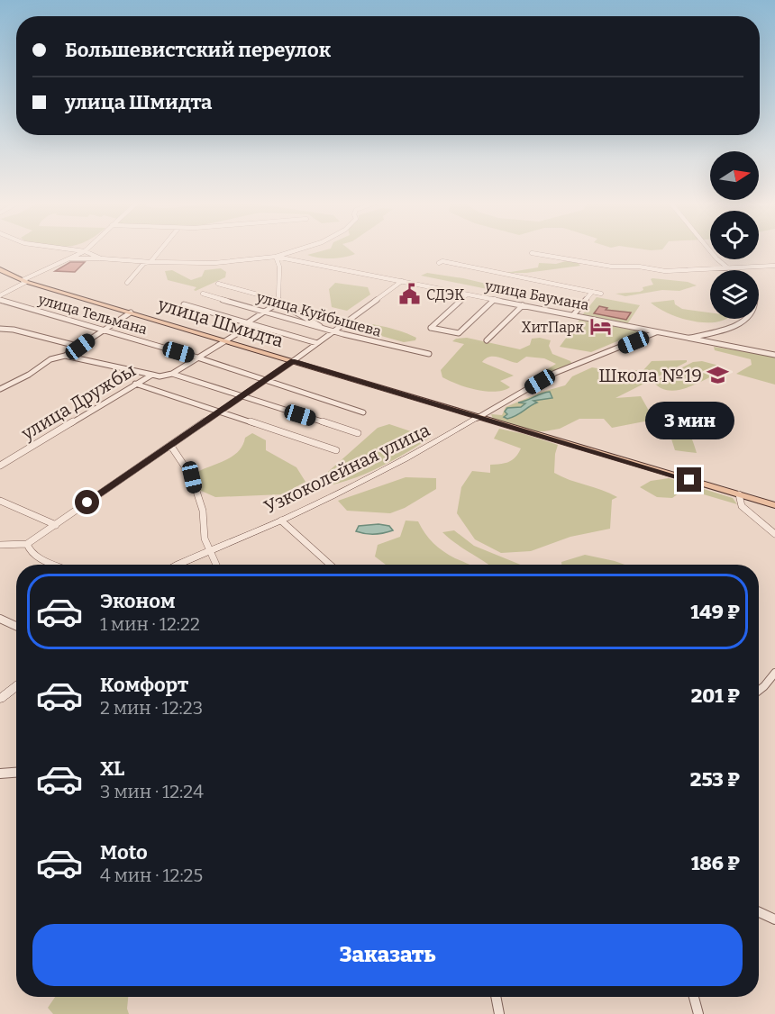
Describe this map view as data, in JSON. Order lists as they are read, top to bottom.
{
  "streets": {
    "main road": ["улица Шмидта"],
    "street": [
      "улица Баумана",
      "улица Тельмана",
      "улица Куйбышева",
      "улица Дружбы",
      "Узкоколейная улица"
    ]
  },
  "crossings": [
    ["улица Баумана", "Узкоколейная улица"],
    ["улица Шмидта", "Узкоколейная улица"]
  ],
  "places": {
    "public building": ["СДЭК"],
    "hotel": ["ХитПарк"],
    "school or university": ["Школа №19"]
  },
  "north": "right",
  "page": {
    "banner": ["Большевистский переулок", "улица Шмидта"],
    "bubble": "3 мин",
    "list": [
      {
        "name": "Эконом",
        "note": "1 мин · 12:22",
        "value": "149 ₽"
      },
      {
        "name": "Комфорт",
        "note": "2 мин · 12:23",
        "value": "201 ₽"
      },
      {
        "name": "XL",
        "note": "3 мин · 12:24",
        "value": "253 ₽"
      },
      {
        "name": "Moto",
        "note": "4 мин · 12:25",
        "value": "186 ₽"
      }
    ],
    "buttons": "Заказать"
  }
}
